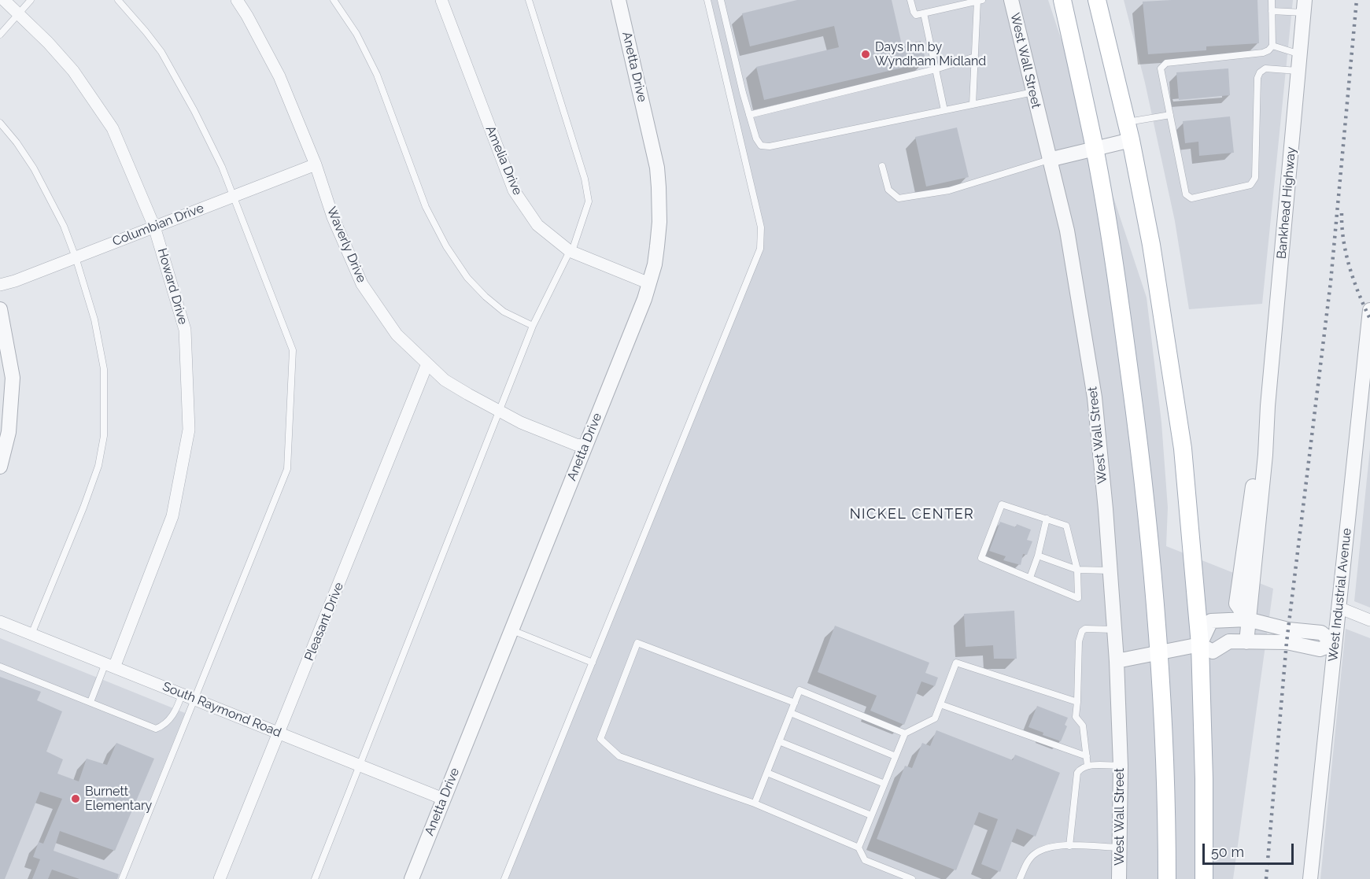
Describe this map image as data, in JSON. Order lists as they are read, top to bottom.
{
  "streets": {
    "street": [
      "West Wall Street",
      "Anetta Drive",
      "Amelia Drive",
      "Bankhead Highway",
      "Columbian Drive",
      "Waverly Drive",
      "Howard Drive",
      "West Industrial Avenue",
      "Pleasant Drive",
      "South Raymond Road"
    ]
  },
  "crossings": [
    ["Anetta Drive", "Amelia Drive"],
    ["Anetta Drive", "Waverly Drive"],
    ["Anetta Drive", "South Raymond Road"],
    ["Columbian Drive", "Waverly Drive"],
    ["Columbian Drive", "Howard Drive"],
    ["Waverly Drive", "Pleasant Drive"],
    ["Howard Drive", "South Raymond Road"],
    ["Pleasant Drive", "South Raymond Road"]
  ],
  "districts": ["NICKEL CENTER"],
  "places": ["Days Inn by Wyndham Midland", "Burnett Elementary"],
  "scale_bar": "50 m"
}
